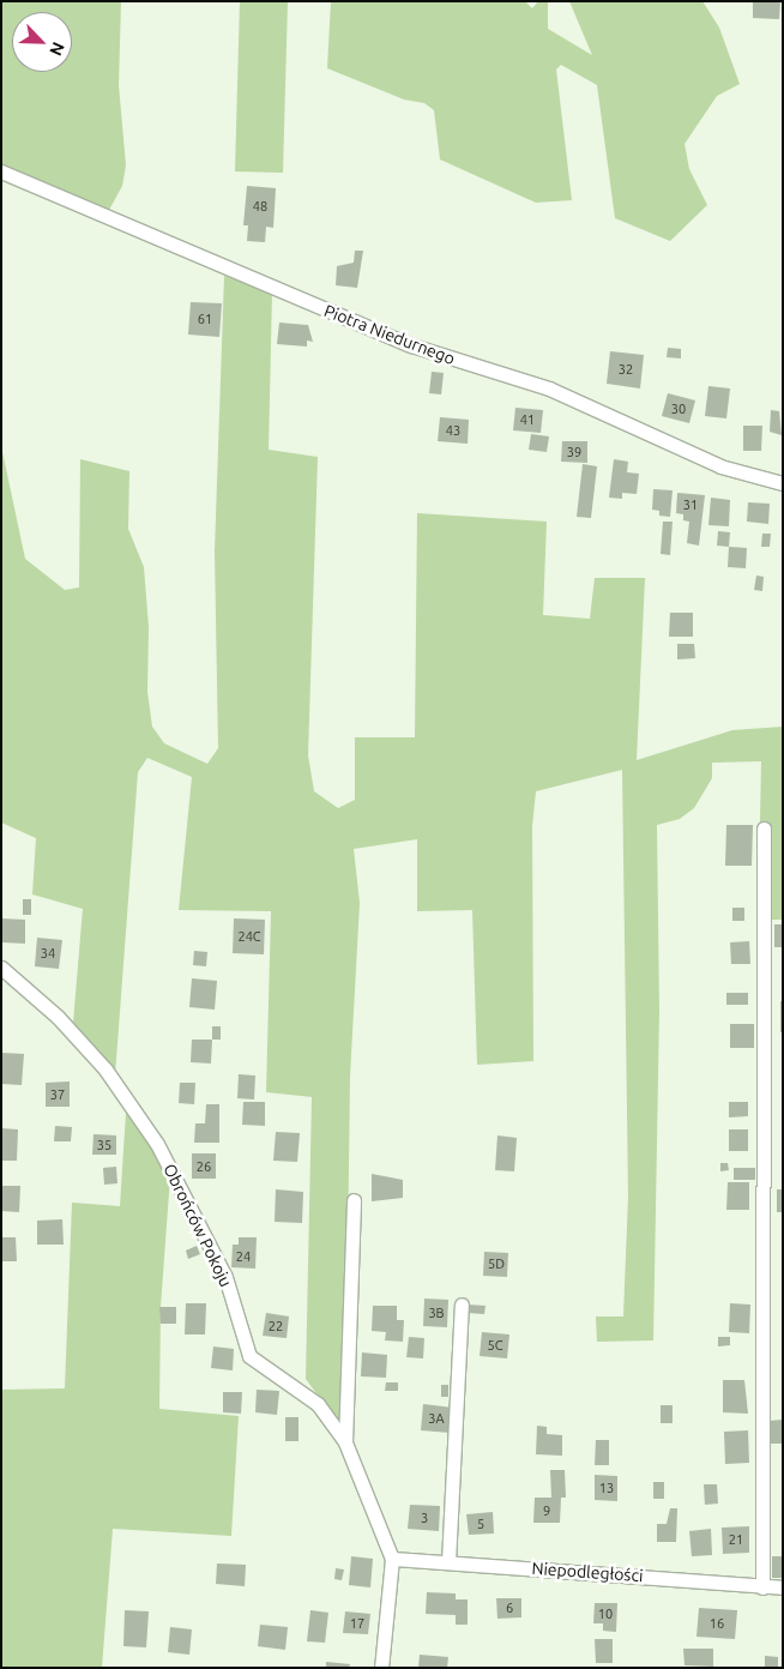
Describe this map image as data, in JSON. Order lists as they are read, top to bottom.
{
  "streets": {
    "street": ["Piotra Niedurnego", "Obrońców Pokoju", "Niepodległości"]
  },
  "crossings": [
    ["Obrońców Pokoju", "Niepodległości"]
  ],
  "house_numbers": [
    "48",
    "61",
    "32",
    "30",
    "41",
    "43",
    "39",
    "31",
    "24C",
    "34",
    "37",
    "35",
    "26",
    "24",
    "5D",
    "3B",
    "22",
    "5C",
    "3A",
    "13",
    "9",
    "3",
    "5",
    "21",
    "6",
    "10",
    "17",
    "16"
  ],
  "north": "bottom right"
}
